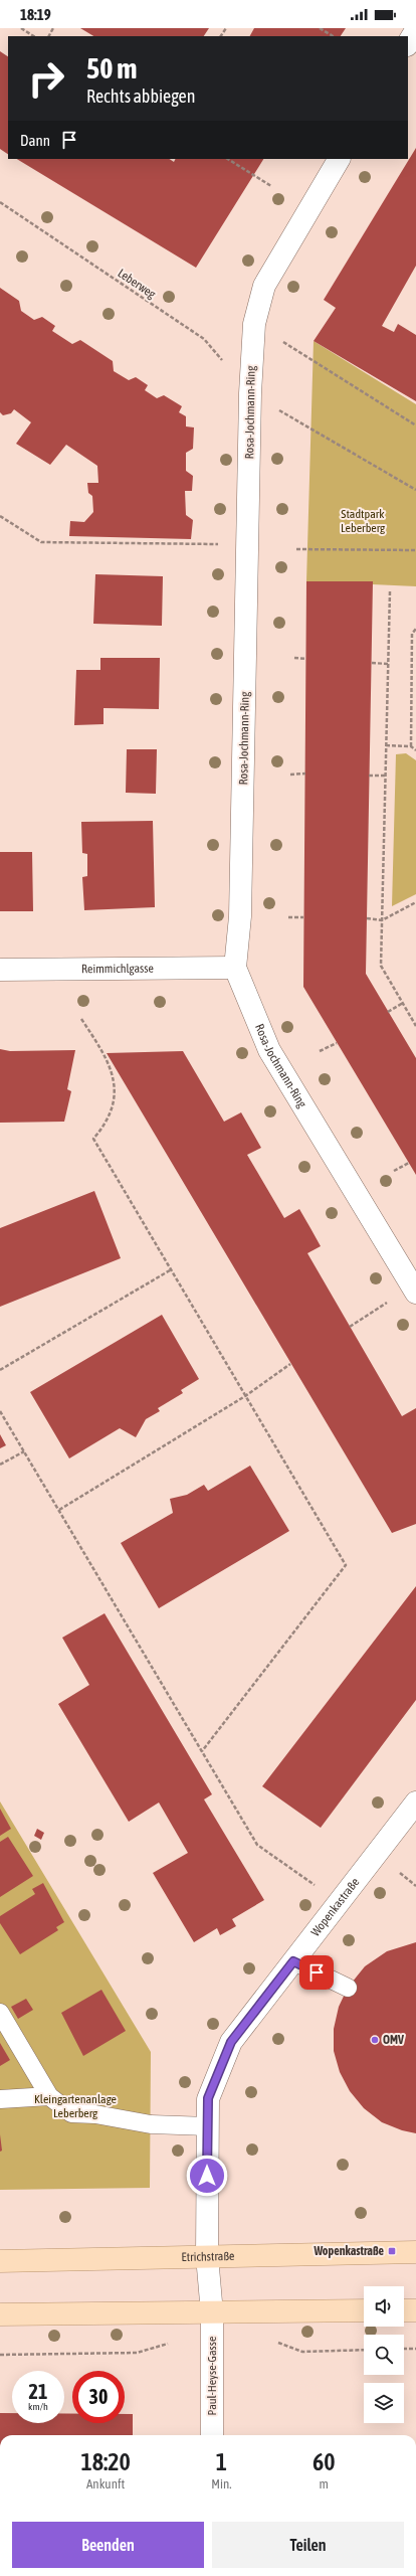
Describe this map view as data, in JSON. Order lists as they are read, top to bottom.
{
  "streets": {
    "main road": ["Etrichstraße"],
    "street": [
      "Rosa-Jochmann-Ring",
      "Reimmichlgasse",
      "Wopenkastraße",
      "Paul-Heyse-Gasse"
    ],
    "path": ["Leberweg"]
  },
  "crossings": [
    ["Leberweg", "Rosa-Jochmann-Ring"],
    ["Rosa-Jochmann-Ring", "Reimmichlgasse"],
    ["Wopenkastraße", "Etrichstraße"],
    ["Wopenkastraße", "Paul-Heyse-Gasse"]
  ],
  "parks": ["Stadtpark Leberberg", "Kleingartenanlage Leberberg"],
  "places": {
    "other": ["OMV"],
    "transit": ["Wopenkastraße"]
  },
  "page": {
    "status": "18:19",
    "turn": ["50 m", "Rechts abbiegen"],
    "then": "Dann",
    "speed": "21 km/h",
    "limit": "30",
    "eta": [
      "18:20",
      "Ankunft",
      "1",
      "Min.",
      "60",
      "m"
    ],
    "buttons": ["Beenden", "Teilen"]
  }
}
